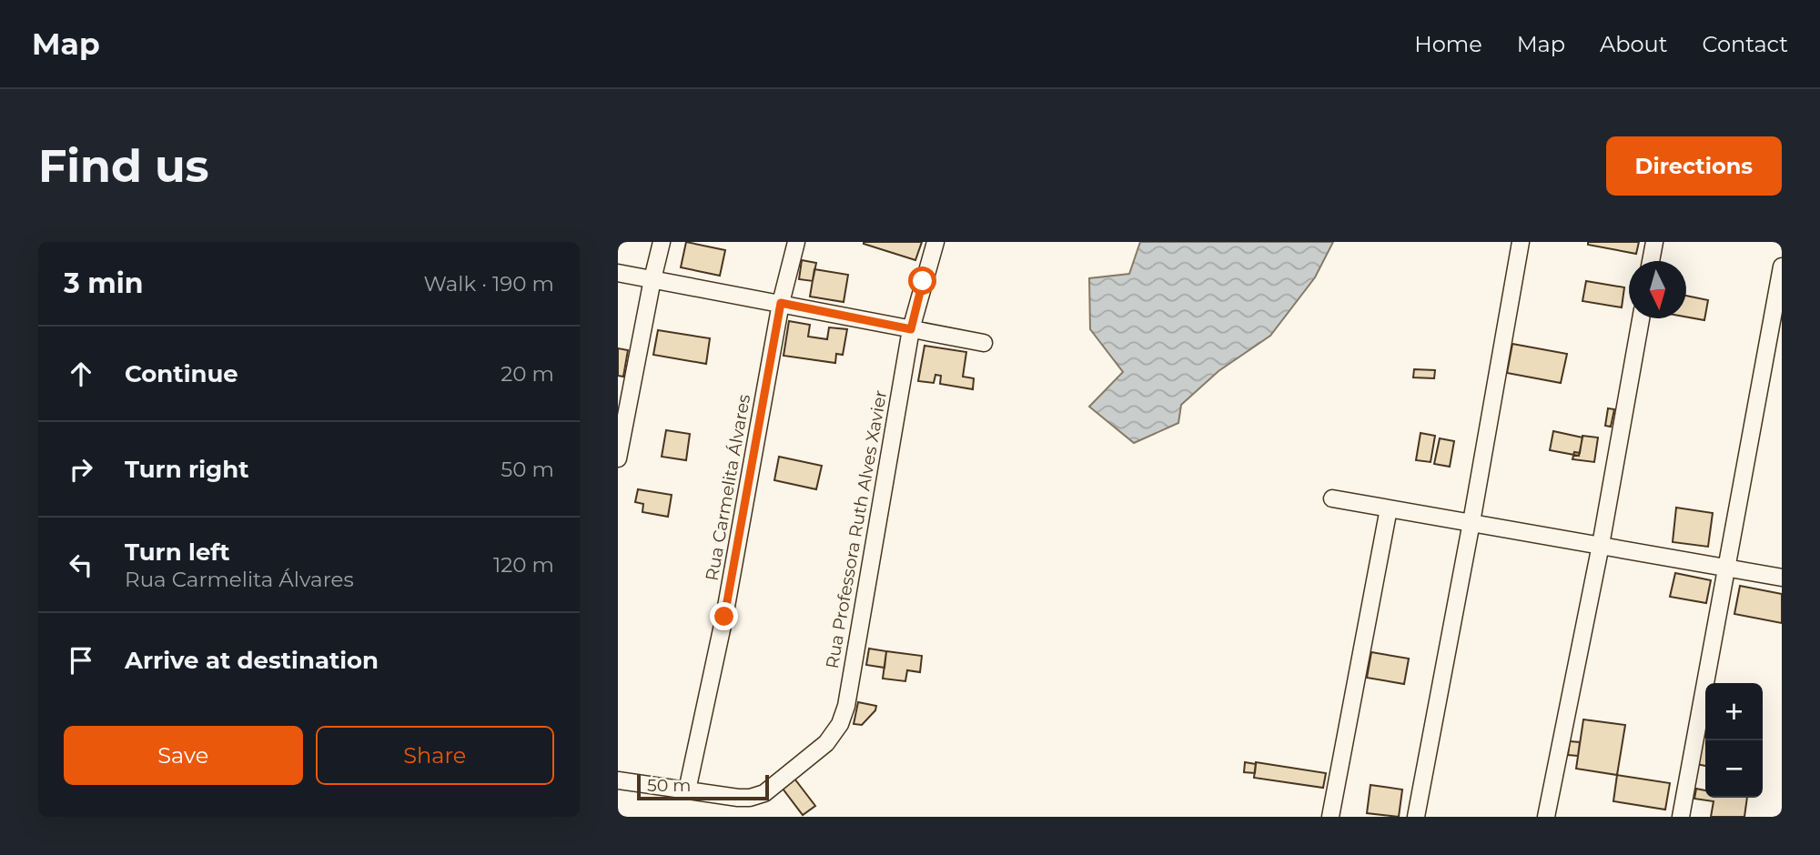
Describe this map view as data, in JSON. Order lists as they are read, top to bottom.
{
  "streets": {
    "street": ["Rua Carmelita Álvares", "Rua Professora Ruth Alves Xavier"]
  },
  "crossings": [
    ["Rua Carmelita Álvares", "Rua Professora Ruth Alves Xavier"]
  ],
  "scale_bar": "50 m",
  "north": "bottom",
  "page": {
    "header": "Map",
    "nav": [
      "Home",
      "Map",
      "About",
      "Contact"
    ],
    "buttons": [
      "Directions",
      ["Save", "Share"]
    ],
    "title": "Find us",
    "heading": ["3 min", "Walk · 190 m"],
    "list": [
      ["Continue", "20 m"],
      ["Turn right", "50 m"],
      ["Turn left", "Rua Carmelita Álvares", "120 m"],
      "Arrive at destination"
    ],
    "map_buttons": ["+", "−"],
    "scale": "50 m"
  }
}
